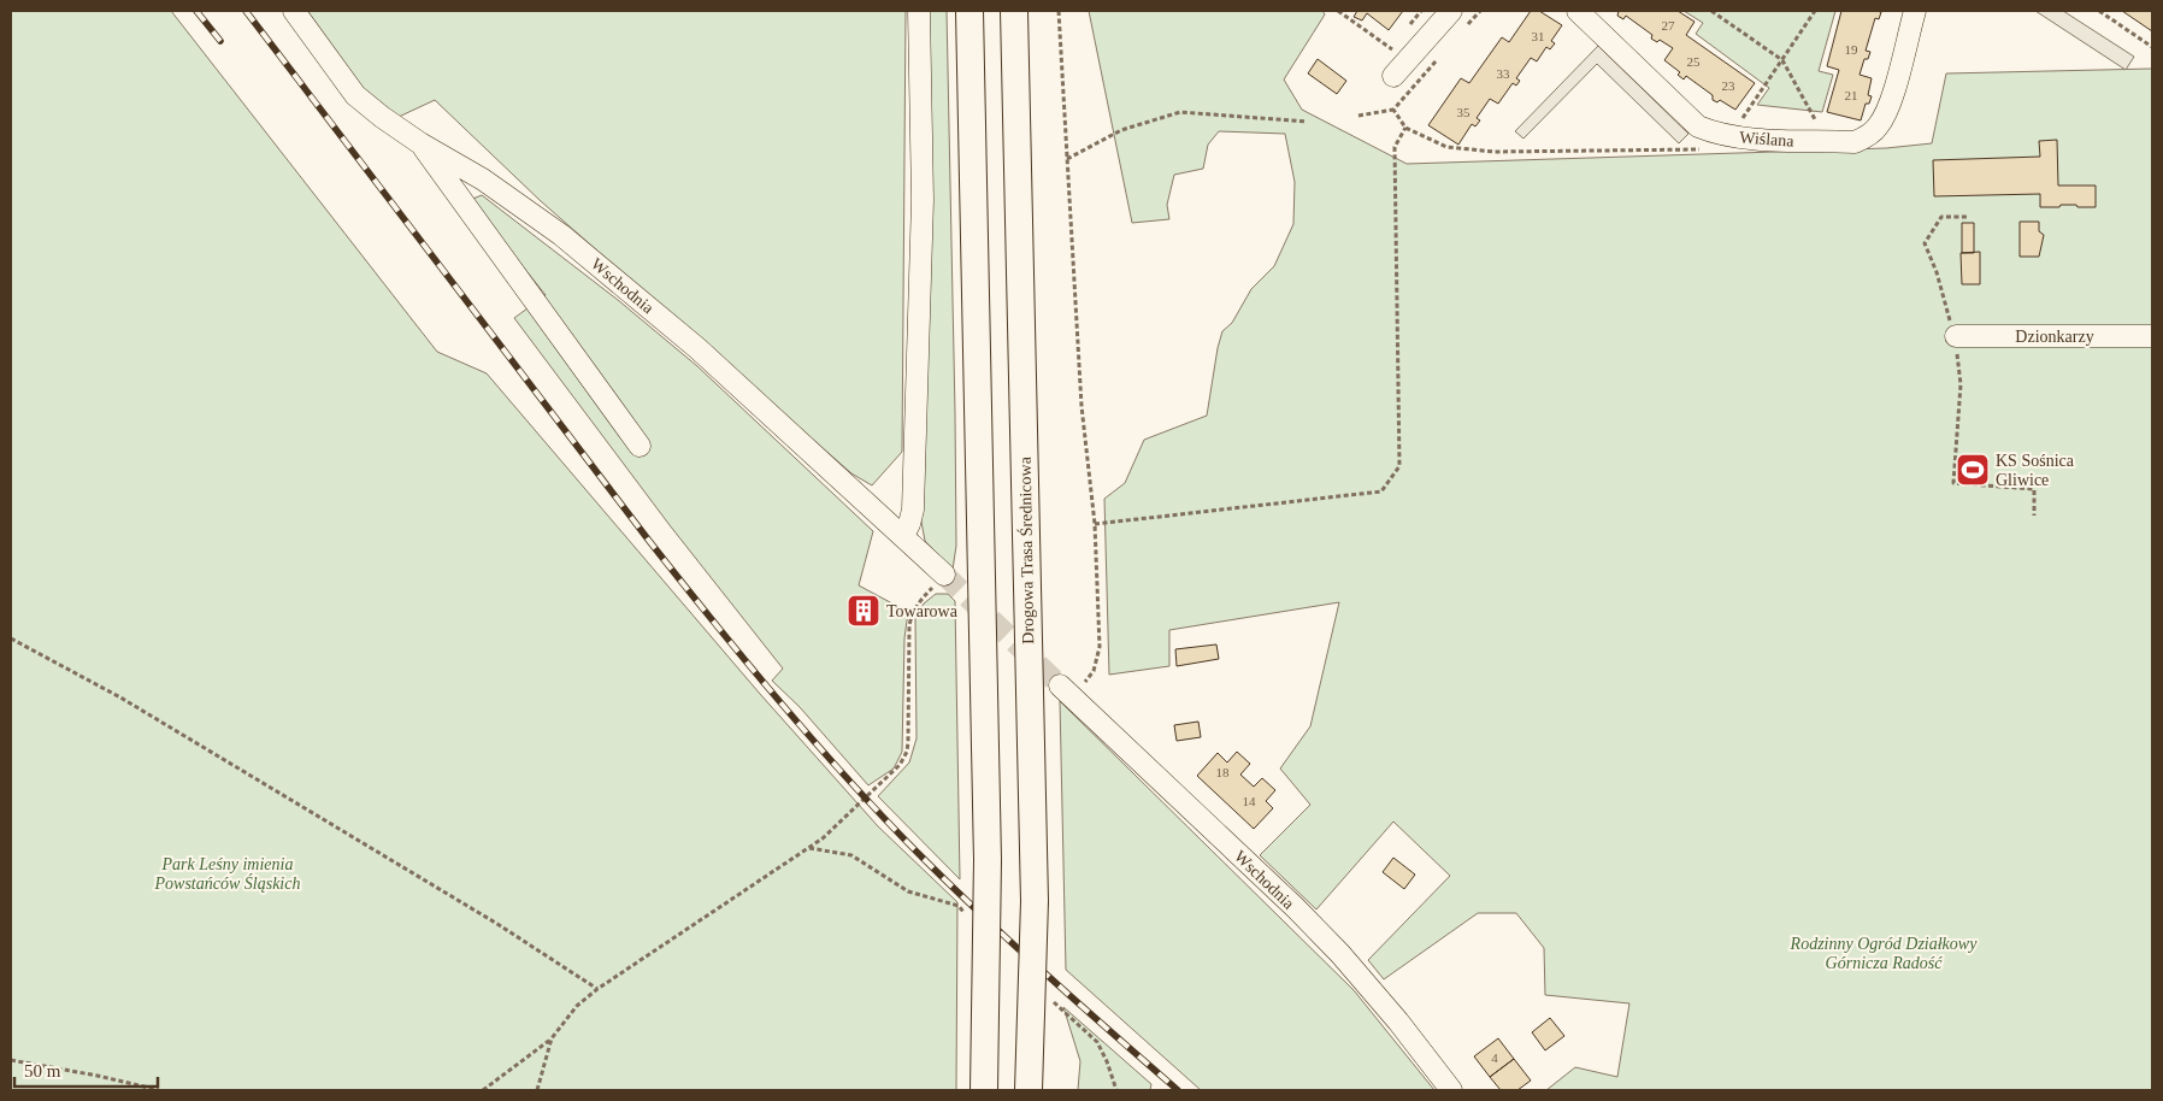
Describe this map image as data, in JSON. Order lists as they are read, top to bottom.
{
  "streets": {
    "main road": ["Drogowa Trasa Średnicowa"],
    "street": ["Wiślana", "Wschodnia", "Dzionkarzy"]
  },
  "parks": ["Park Leśny imienia Powstańców Śląskich", "Rodzinny Ogród Działkowy Górnicza Radość"],
  "places": {
    "sports": ["KS Sośnica Gliwice"],
    "building": ["Towarowa"]
  },
  "house_numbers": [
    "27",
    "31",
    "19",
    "25",
    "33",
    "23",
    "21",
    "35",
    "18",
    "14",
    "4"
  ],
  "scale_bar": "50 m"
}
